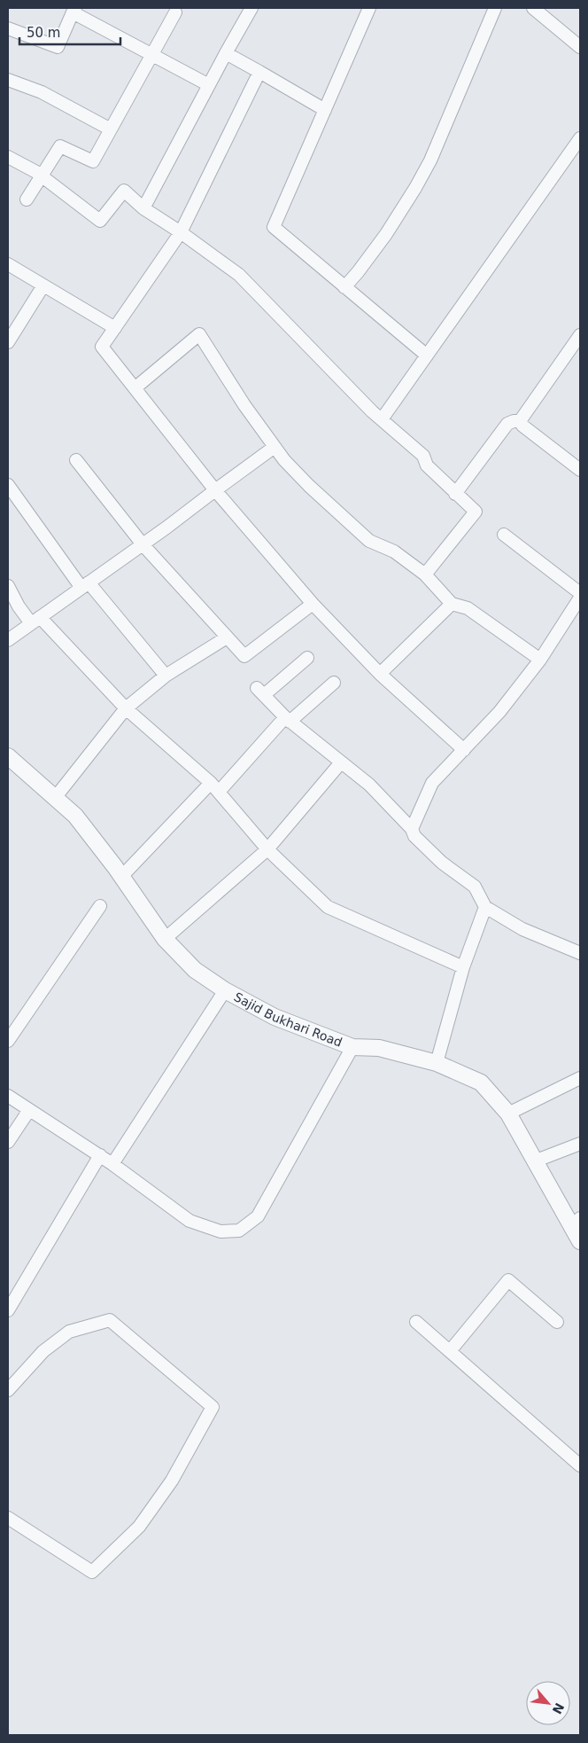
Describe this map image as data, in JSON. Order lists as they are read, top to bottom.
{
  "streets": {
    "street": ["Sajid Bukhari Road"]
  },
  "scale_bar": "50 m",
  "north": "bottom right"
}
